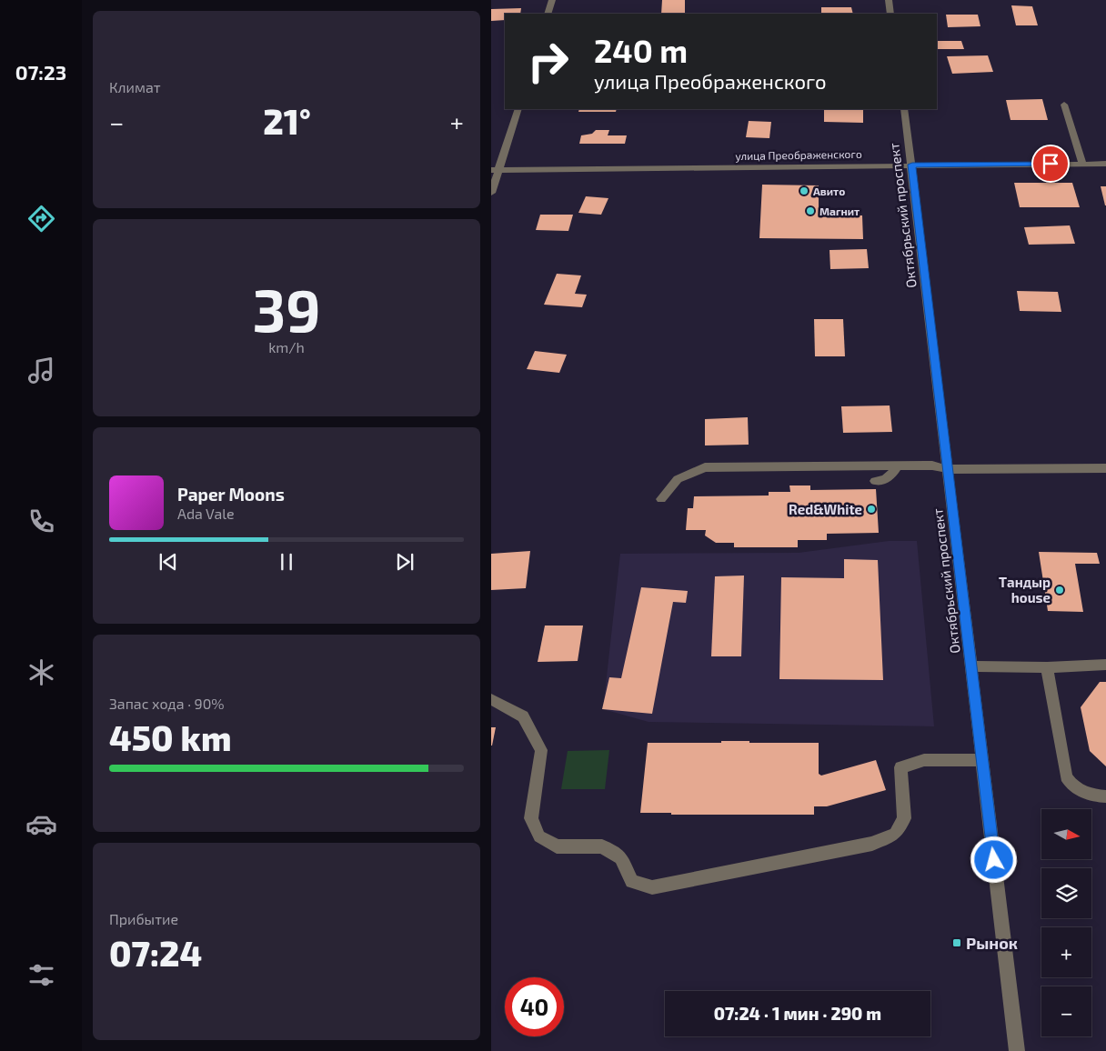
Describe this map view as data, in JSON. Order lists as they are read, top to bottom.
{
  "streets": {
    "street": ["улица Преображенского", "Октябрьский проспект"]
  },
  "crossings": [
    ["улица Преображенского", "Октябрьский проспект"]
  ],
  "places": {
    "other": [
      "Авито",
      "Магнит",
      "Red&White",
      "Тандыр house"
    ],
    "transit": ["Рынок"]
  },
  "north": "right",
  "page": {
    "tabs": "07:23",
    "tile": [
      "Климат",
      ["39", "km/h"],
      ["Запас хода · 90%", "450 km"],
      ["Прибытие", "07:24"]
    ],
    "turn": ["240 m", "улица Преображенского"],
    "heat": ["−", "21°", "+"],
    "song": ["Paper Moons", "Ada Vale"],
    "map_buttons": ["+", "−"],
    "limit": "40",
    "trip": "07:24 · 1 мин · 290 m"
  }
}
